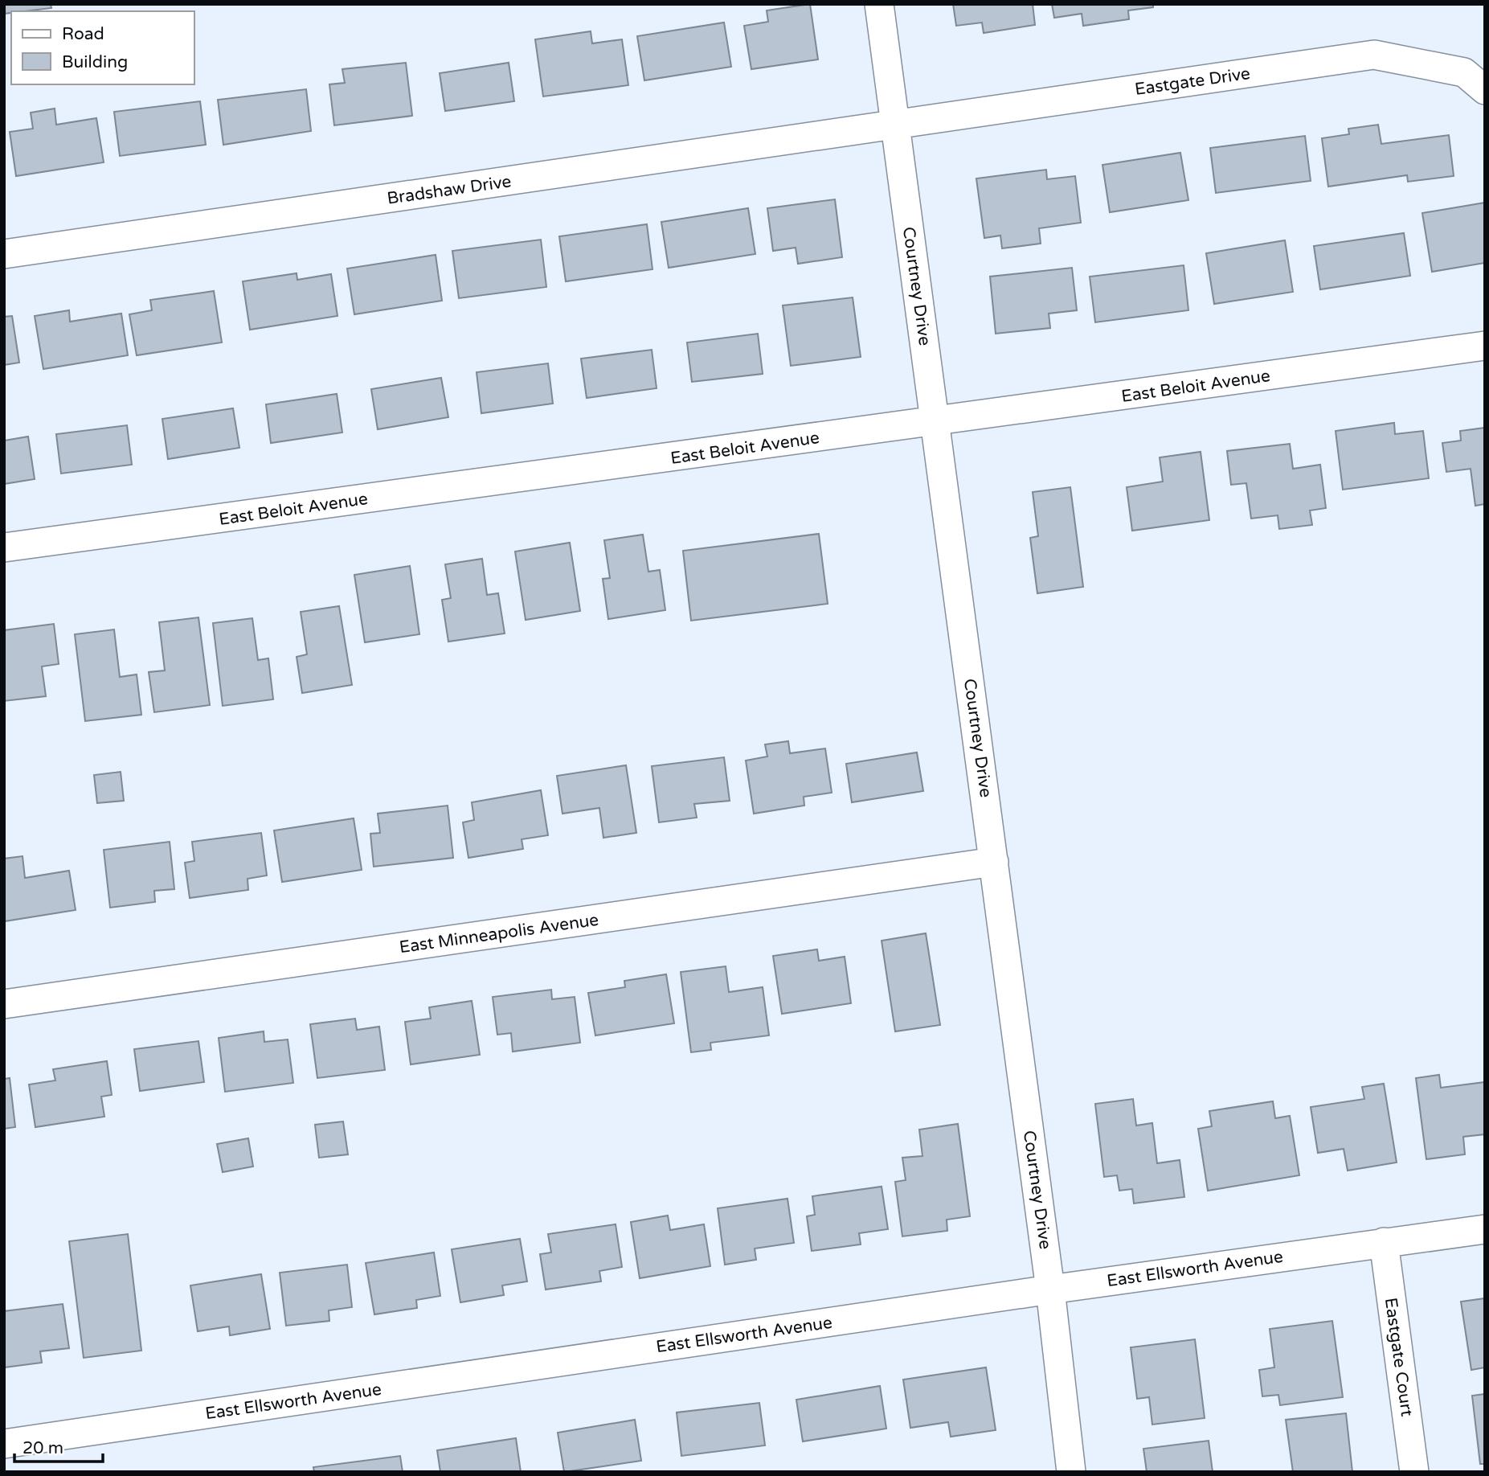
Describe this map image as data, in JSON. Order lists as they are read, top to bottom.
{
  "streets": {
    "street": [
      "Eastgate Drive",
      "Bradshaw Drive",
      "Courtney Drive",
      "East Beloit Avenue",
      "East Minneapolis Avenue",
      "East Ellsworth Avenue",
      "Eastgate Court"
    ]
  },
  "crossings": [
    ["Eastgate Drive", "Bradshaw Drive"],
    ["Eastgate Drive", "Courtney Drive"],
    ["Bradshaw Drive", "Courtney Drive"],
    ["Courtney Drive", "East Beloit Avenue"],
    ["Courtney Drive", "East Minneapolis Avenue"],
    ["Courtney Drive", "East Ellsworth Avenue"],
    ["East Ellsworth Avenue", "Eastgate Court"]
  ],
  "legend": ["Road", "Building"],
  "scale_bar": "20 m"
}
